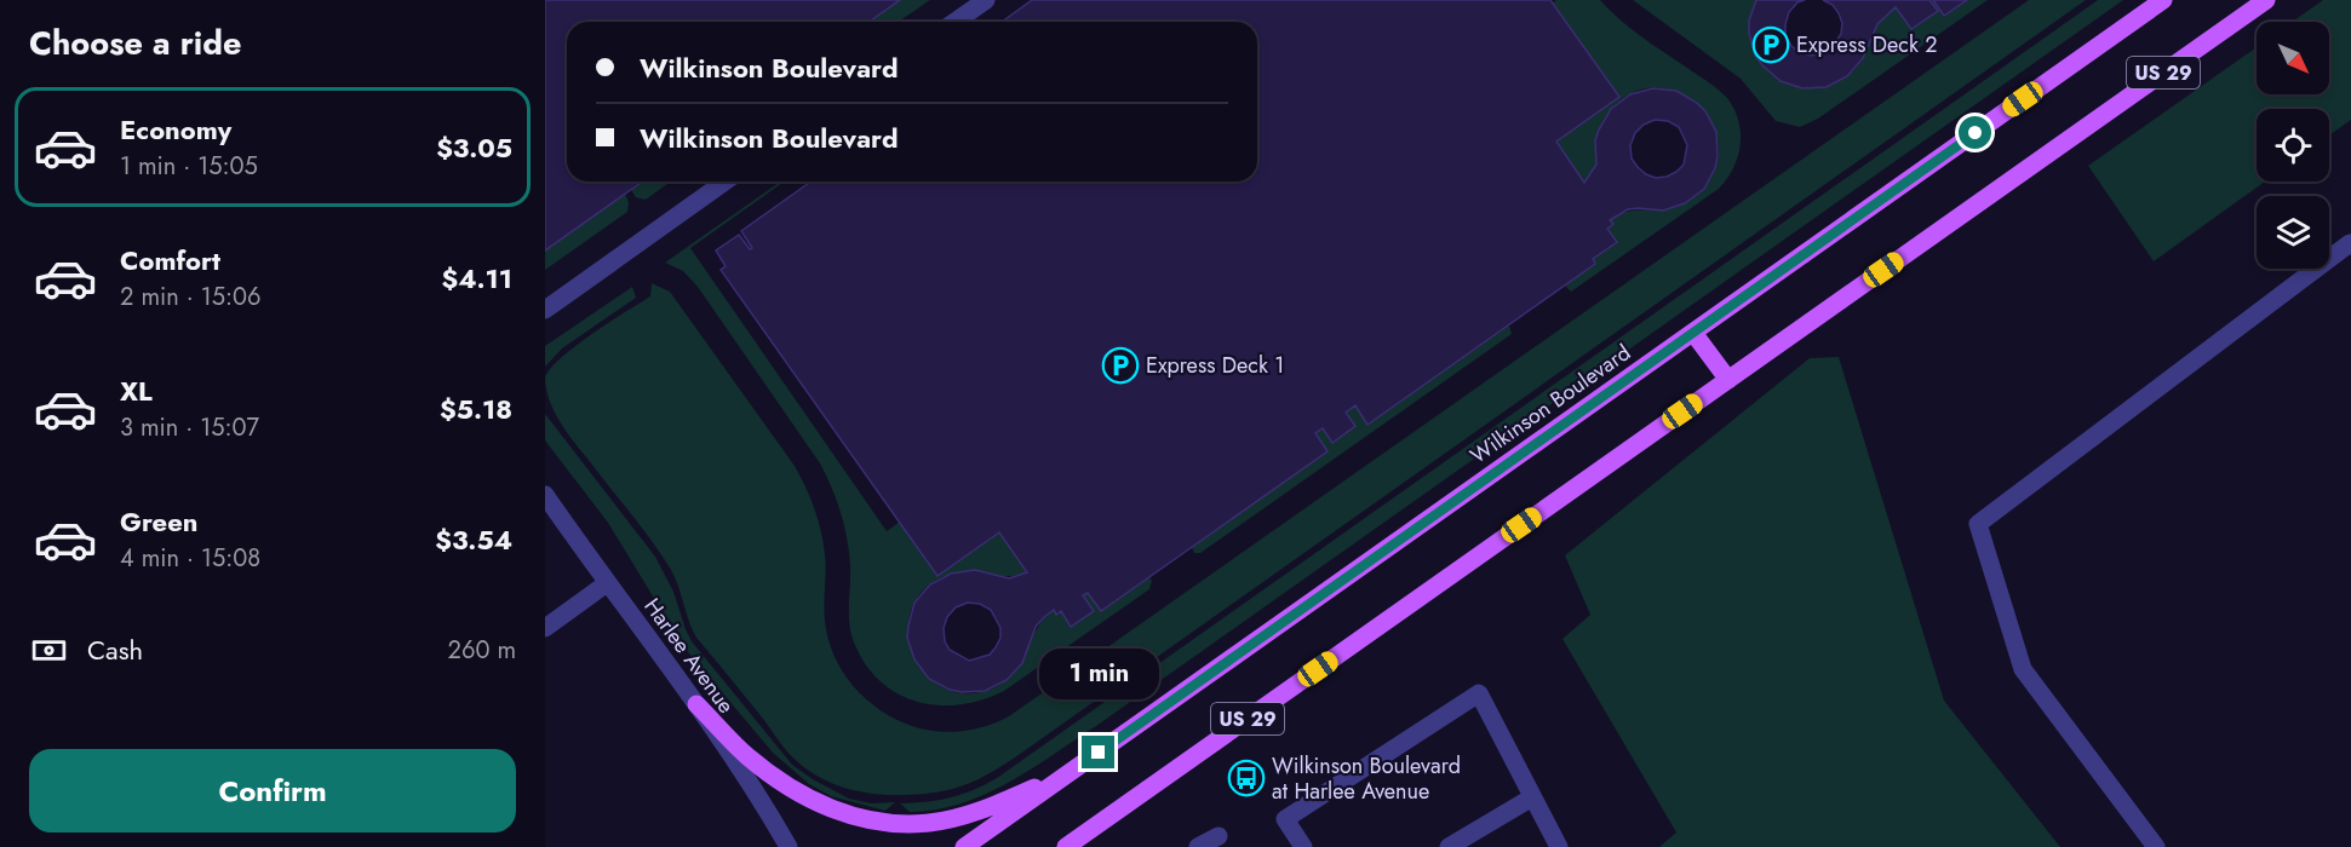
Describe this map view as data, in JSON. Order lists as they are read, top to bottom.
{
  "streets": {
    "main road": ["US 29", "Wilkinson Boulevard"],
    "street": ["Harlee Avenue"]
  },
  "places": {
    "parking": ["Express Deck 2", "Express Deck 1"],
    "bus stop": ["Wilkinson Boulevard at Harlee Avenue"]
  },
  "north": "bottom right",
  "page": {
    "heading": "Choose a ride",
    "banner": ["Wilkinson Boulevard", "Wilkinson Boulevard"],
    "list": [
      {
        "name": "Economy",
        "note": "1 min · 15:05",
        "value": "$3.05"
      },
      {
        "name": "Comfort",
        "note": "2 min · 15:06",
        "value": "$4.11"
      },
      {
        "name": "XL",
        "note": "3 min · 15:07",
        "value": "$5.18"
      },
      {
        "name": "Green",
        "note": "4 min · 15:08",
        "value": "$3.54"
      }
    ],
    "pay": ["Cash", "260 m"],
    "bubble": "1 min",
    "buttons": "Confirm"
  }
}
